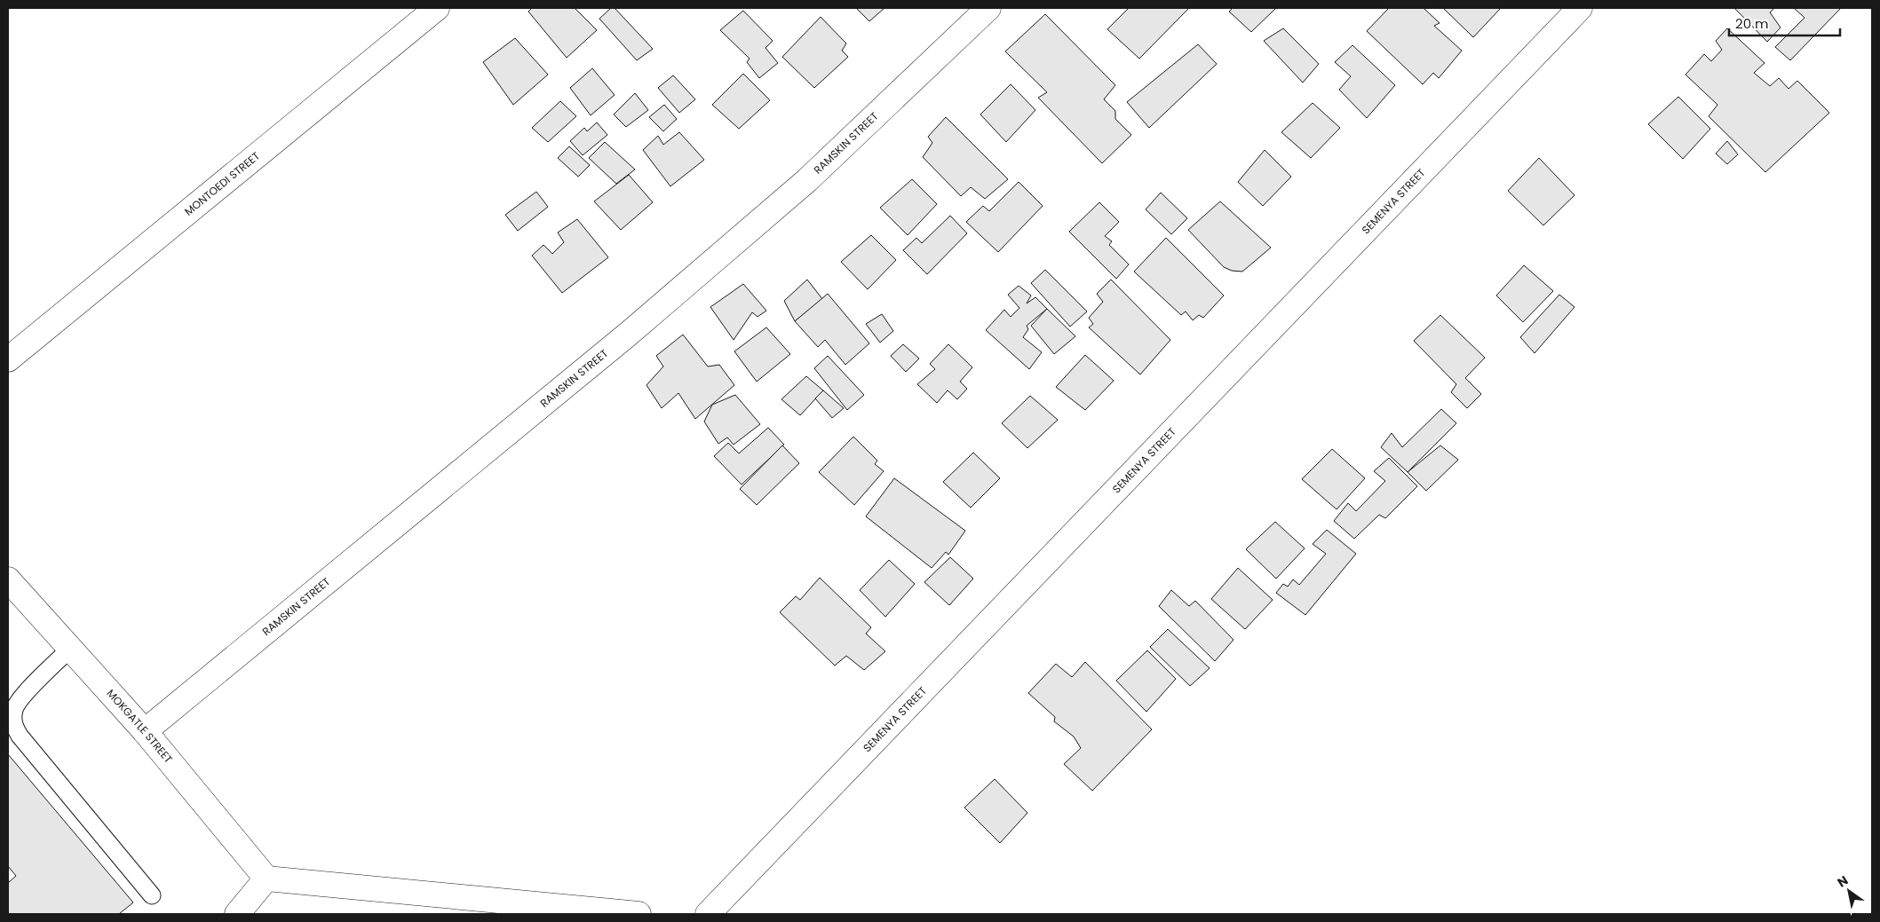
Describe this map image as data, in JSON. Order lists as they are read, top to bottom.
{
  "streets": {
    "street": [
      "RAMSKIN STREET",
      "MONTOEDI STREET",
      "SEMENYA STREET",
      "MOKGATLE STREET"
    ]
  },
  "crossings": [
    ["RAMSKIN STREET", "MOKGATLE STREET"]
  ],
  "scale_bar": "20 m",
  "north": "top left"
}
